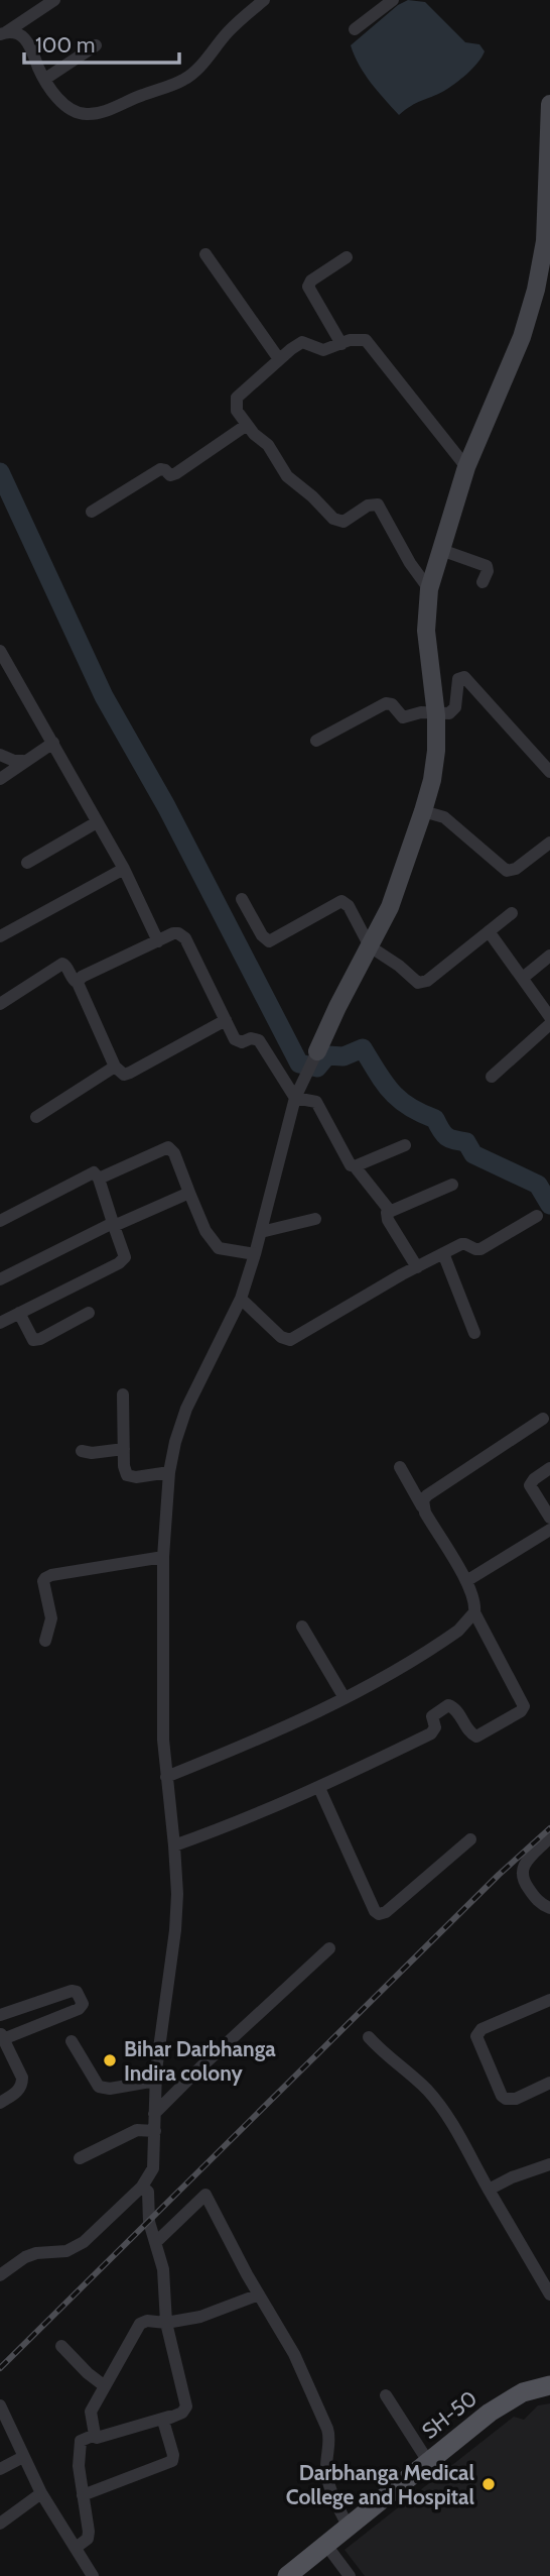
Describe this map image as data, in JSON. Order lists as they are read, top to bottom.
{
  "streets": {
    "main road": ["SH-50"]
  },
  "places": ["Bihar Darbhanga Indira colony", "Darbhanga Medical College and Hospital"],
  "scale_bar": "100 m"
}
